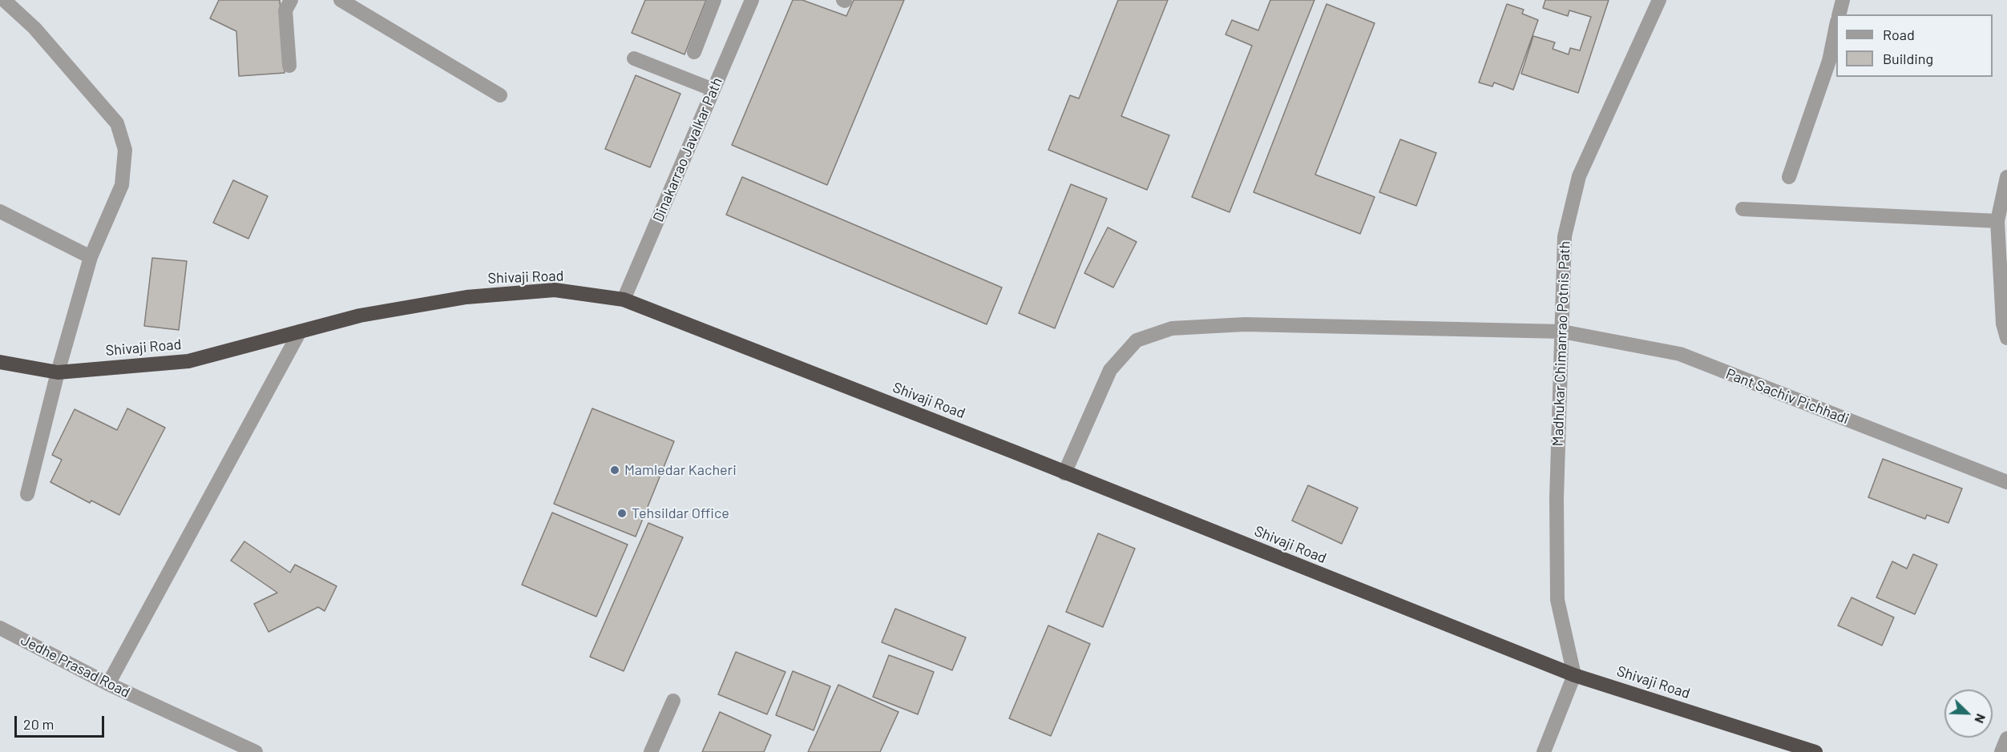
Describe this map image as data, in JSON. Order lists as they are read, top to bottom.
{
  "streets": {
    "highway": ["Shivaji Road"],
    "street": [
      "Dinakarrao Javalkar Path",
      "Madhukar Chimanrao Potnis Path",
      "Pant Sachiv Pichhadi",
      "Jedhe Prasad Road"
    ]
  },
  "crossings": [
    ["Dinakarrao Javalkar Path", "Shivaji Road"],
    ["Shivaji Road", "Madhukar Chimanrao Potnis Path"],
    ["Shivaji Road", "Pant Sachiv Pichhadi"],
    ["Madhukar Chimanrao Potnis Path", "Pant Sachiv Pichhadi"]
  ],
  "places": ["Mamledar Kacheri", "Tehsildar Office"],
  "legend": ["Road", "Building"],
  "scale_bar": "20 m",
  "north": "bottom right"
}
